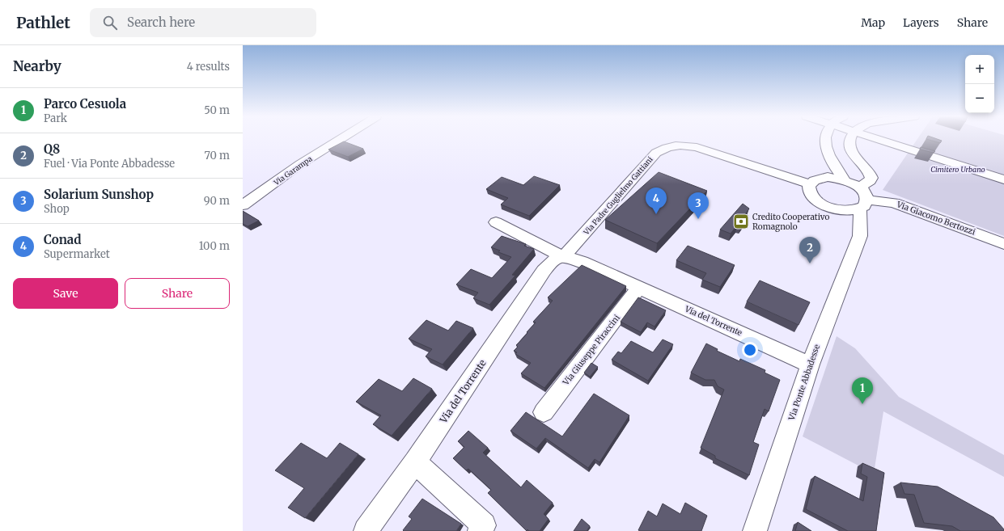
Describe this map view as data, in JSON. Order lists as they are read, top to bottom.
{
  "streets": {
    "street": [
      "Via Garampa",
      "Via Padre Guglielmo Gattiani",
      "Via Giacomo Bertozzi",
      "Via del Torrente",
      "Via Giuseppe Piraccini",
      "Via Ponte Abbadesse"
    ]
  },
  "crossings": [
    ["Via Padre Guglielmo Gattiani", "Via del Torrente"],
    ["Via del Torrente", "Via Giuseppe Piraccini"],
    ["Via del Torrente", "Via Ponte Abbadesse"]
  ],
  "parks": ["Cimitero Urbano"],
  "places": {
    "bank": ["Credito Cooperativo Romagnolo"]
  },
  "page": {
    "header": "Pathlet",
    "search": "Search here",
    "nav": ["Map", "Layers", "Share"],
    "heading": ["Nearby", "4 results"],
    "map_buttons": ["+", "−"],
    "list": [
      {
        "mark": "1",
        "name": "Parco Cesuola",
        "note": "Park",
        "value": "50 m"
      },
      {
        "mark": "2",
        "name": "Q8",
        "note": "Fuel · Via Ponte Abbadesse",
        "value": "70 m"
      },
      {
        "mark": "3",
        "name": "Solarium Sunshop",
        "note": "Shop",
        "value": "90 m"
      },
      {
        "mark": "4",
        "name": "Conad",
        "note": "Supermarket",
        "value": "100 m"
      }
    ],
    "pins": [
      "4",
      "3",
      "2",
      "1"
    ],
    "buttons": ["Save", "Share"]
  }
}
